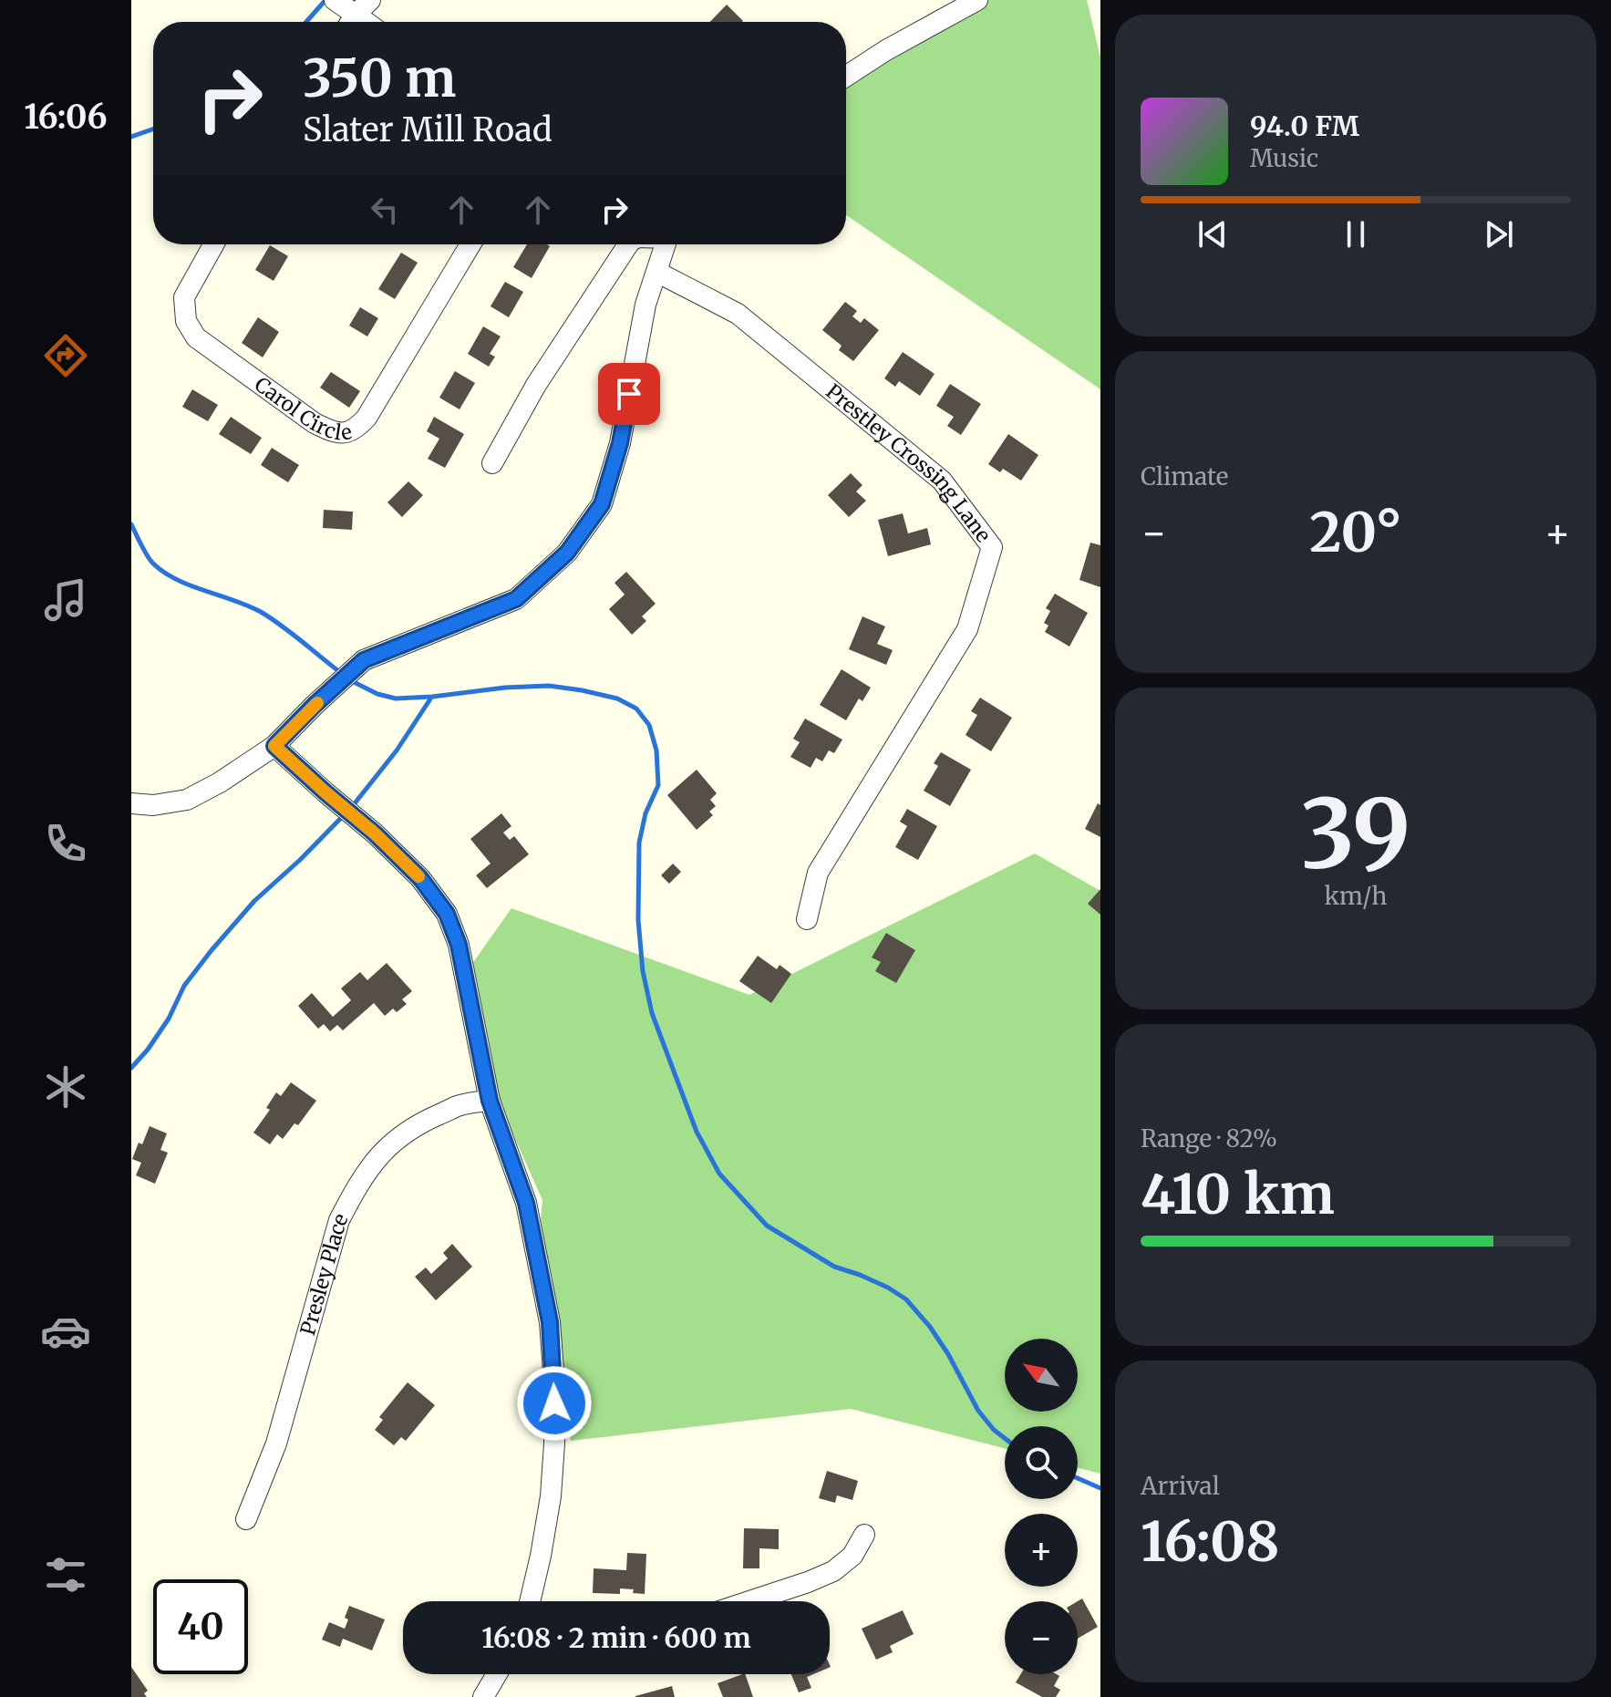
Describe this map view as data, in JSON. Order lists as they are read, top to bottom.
{
  "streets": {
    "street": ["Carol Circle", "Prestley Crossing Lane", "Presley Place"]
  },
  "north": "top left",
  "page": {
    "tabs": "16:06",
    "turn": ["350 m", "Slater Mill Road"],
    "song": ["94.0 FM", "Music"],
    "tile": [
      "Climate",
      ["39", "km/h"],
      ["Range · 82%", "410 km"],
      ["Arrival", "16:08"]
    ],
    "heat": ["−", "20°", "+"],
    "map_buttons": ["+", "−"],
    "limit": "40",
    "trip": "16:08 · 2 min · 600 m"
  }
}
